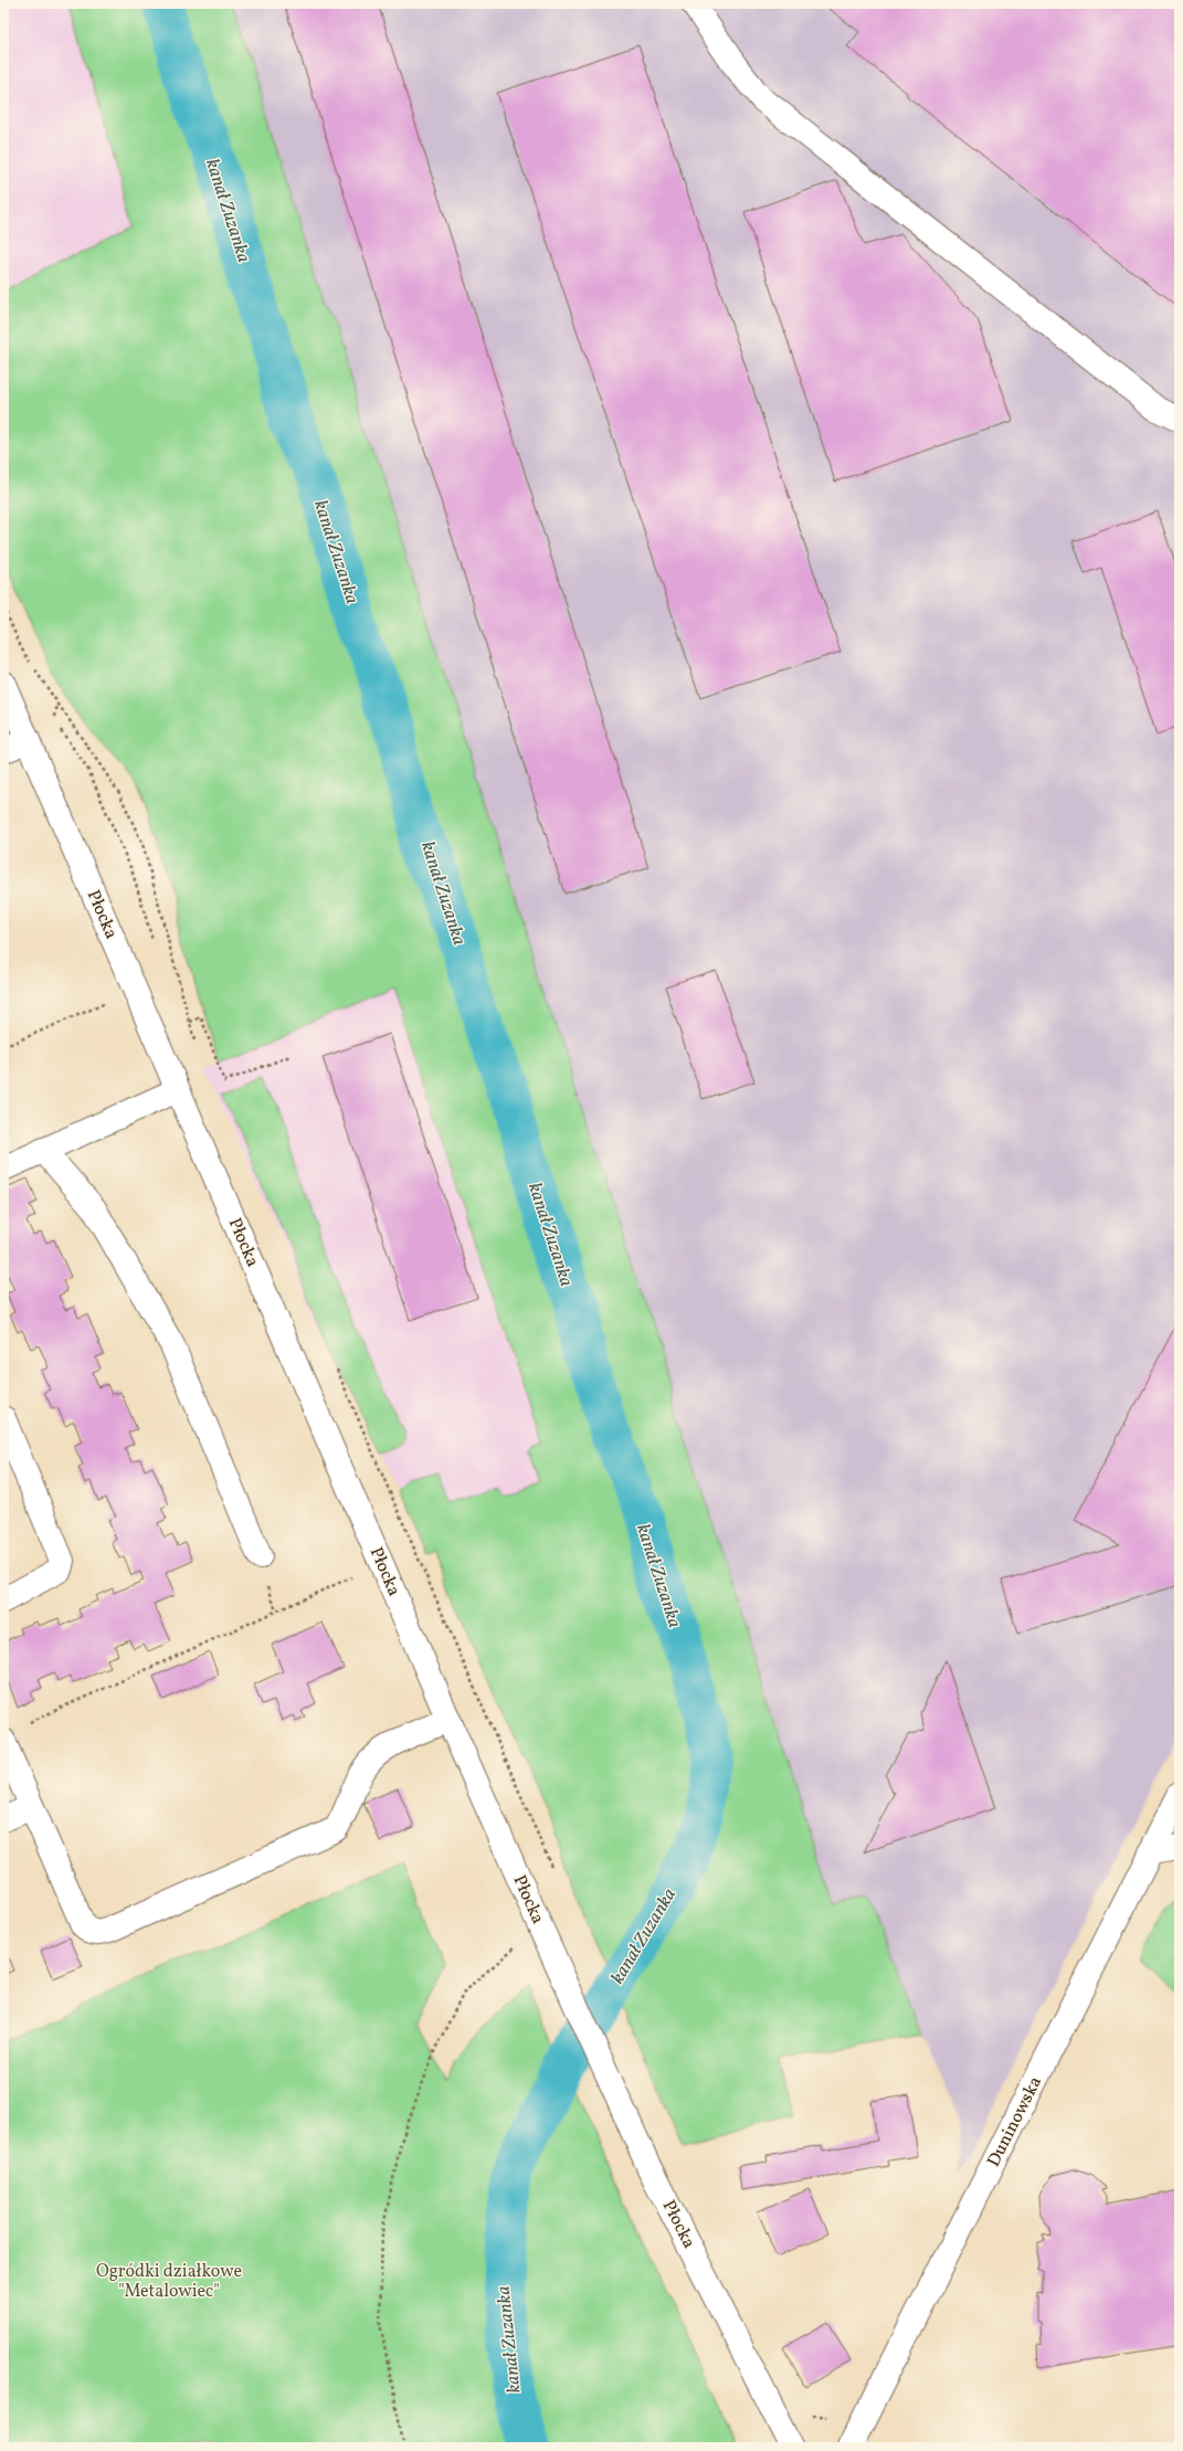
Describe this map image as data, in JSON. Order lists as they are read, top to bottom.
{
  "streets": {
    "street": ["Płocka", "Duninowska"]
  },
  "water": ["kanał Zuzanka"],
  "parks": ["Ogródki działkowe \"Metalowiec\""]
}
